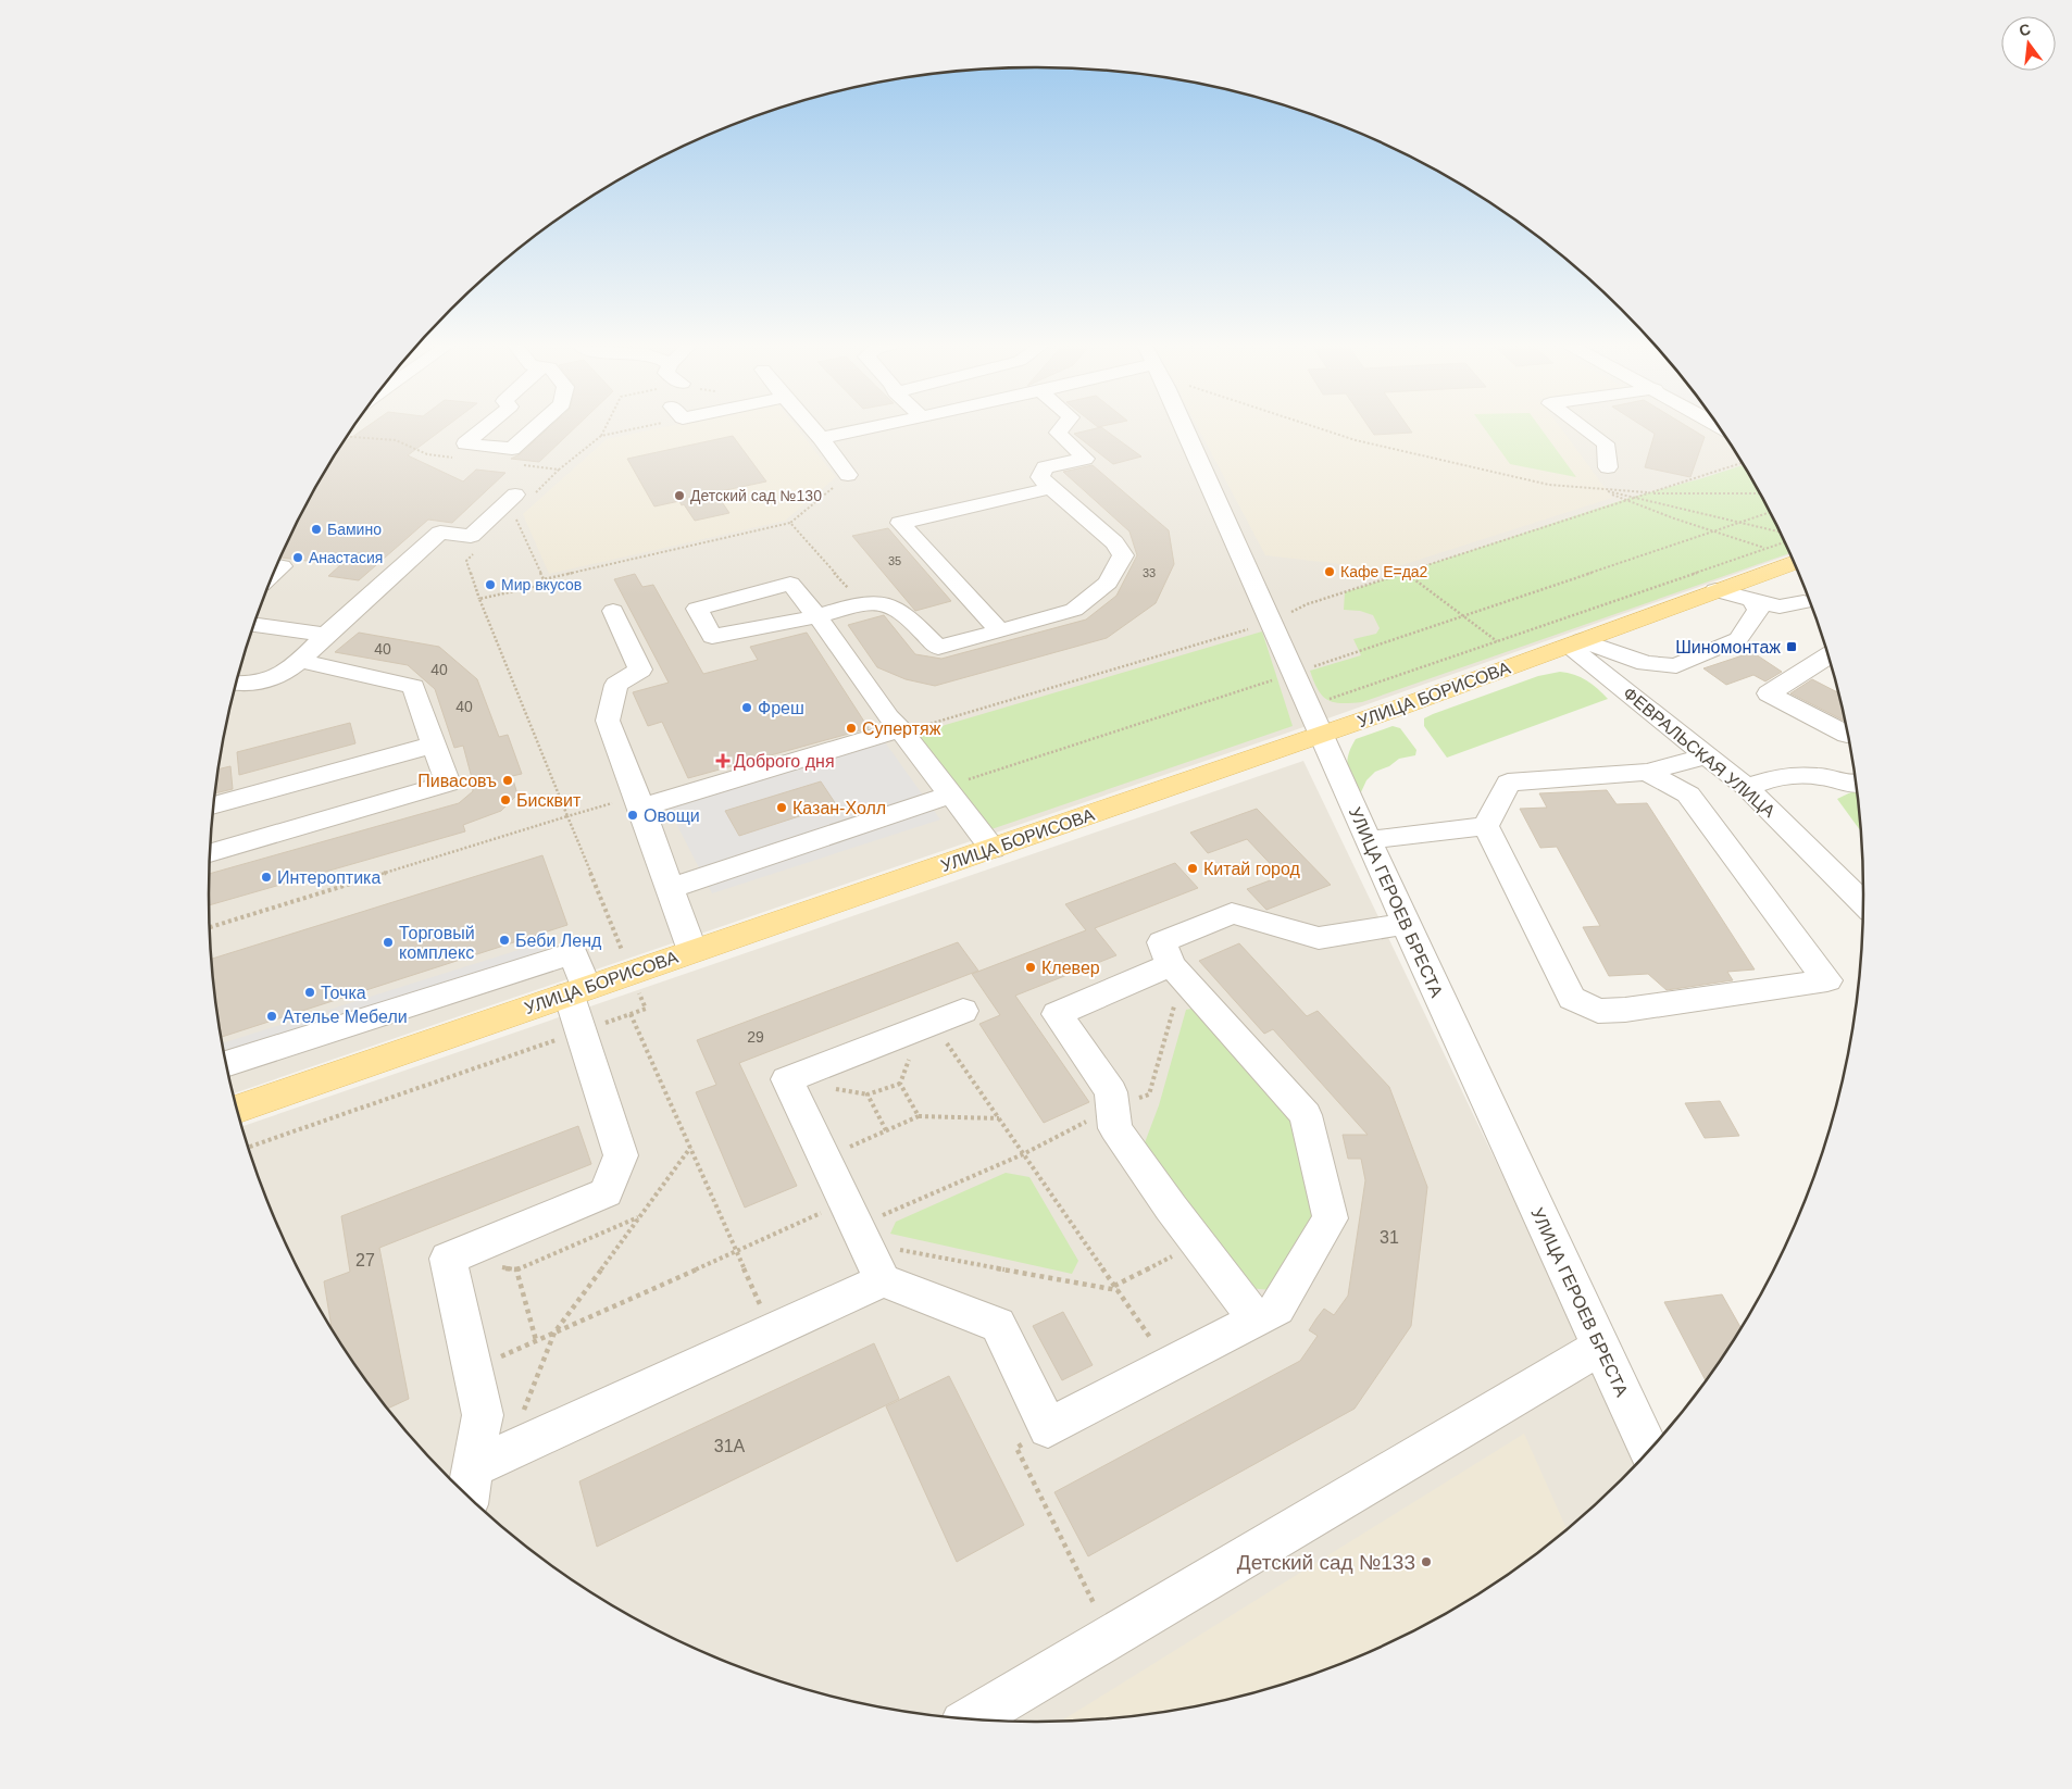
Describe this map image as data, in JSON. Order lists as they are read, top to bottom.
{
  "streets": {
    "main road": ["УЛИЦА БОРИСОВА"],
    "street": ["ФЕВРАЛЬСКАЯ УЛИЦА", "УЛИЦА ГЕРОЕВ БРЕСТА"]
  },
  "crossings": [
    ["УЛИЦА БОРИСОВА", "ФЕВРАЛЬСКАЯ УЛИЦА"],
    ["УЛИЦА БОРИСОВА", "УЛИЦА ГЕРОЕВ БРЕСТА"]
  ],
  "places": {
    "other": [
      "Детский сад №130",
      "Бамино",
      "Анастасия",
      "Кафе Е=да2",
      "Мир вкусов",
      "Фреш",
      "Супертяж",
      "Пивасовъ",
      "Бисквит",
      "Казан-Холл",
      "Овощи",
      "Китай город",
      "Интероптика",
      "Беби Ленд",
      "Торговый комплекс",
      "Клевер",
      "Точка",
      "Ателье Мебели",
      "Детский сад №133"
    ],
    "transit": ["Шиномонтаж"],
    "health": ["Доброго дня"]
  },
  "house_numbers": [
    "35",
    "33",
    "40",
    "40",
    "40",
    "29",
    "31",
    "27",
    "31А"
  ],
  "north": "top"
}
